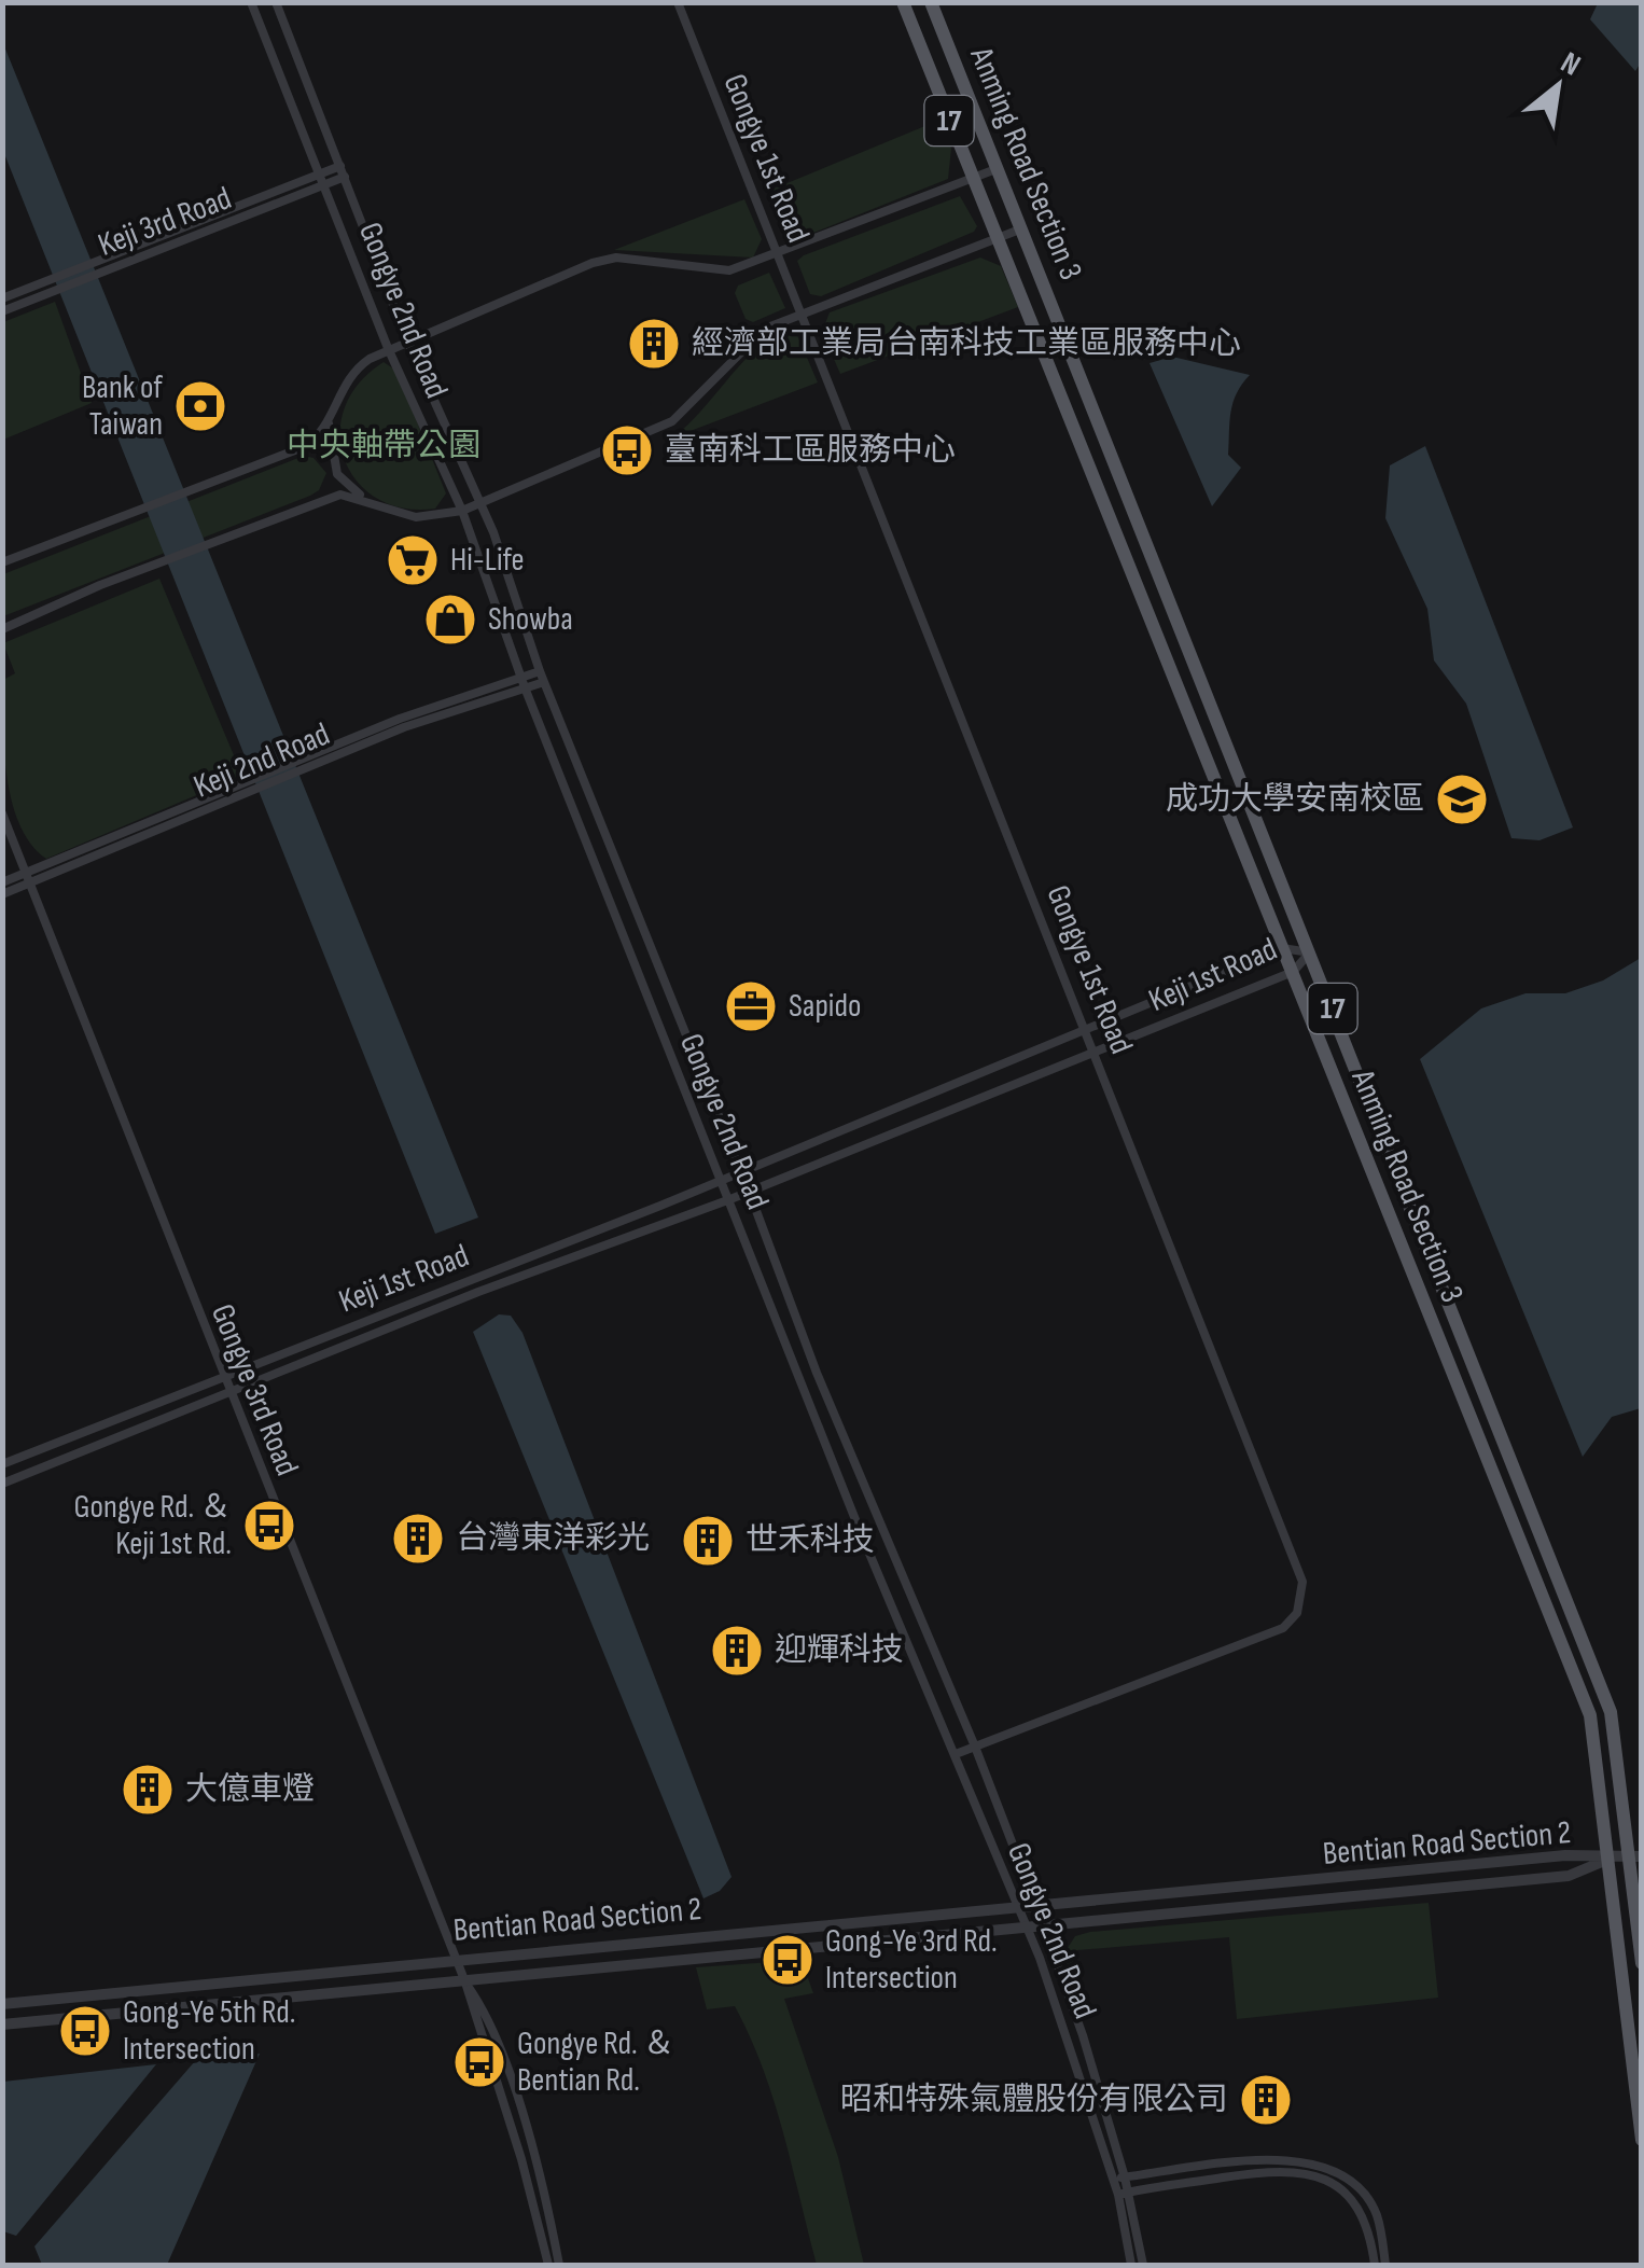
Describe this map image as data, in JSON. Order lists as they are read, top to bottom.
{
  "streets": {
    "main road": ["17", "Anming Road Section 3"],
    "street": [
      "Gongye 1st Road",
      "Keji 3rd Road",
      "Gongye 2nd Road",
      "Keji 2nd Road",
      "Keji 1st Road",
      "Gongye 3rd Road",
      "Bentian Road Section 2"
    ]
  },
  "crossings": [
    ["17", "Anming Road Section 3"],
    ["17", "Bentian Road Section 2"],
    ["Gongye 1st Road", "Gongye 2nd Road"],
    ["Gongye 1st Road", "Keji 1st Road"],
    ["Anming Road Section 3", "Keji 1st Road"],
    ["Anming Road Section 3", "Bentian Road Section 2"],
    ["Keji 3rd Road", "Gongye 2nd Road"],
    ["Gongye 2nd Road", "Keji 2nd Road"],
    ["Gongye 2nd Road", "Keji 1st Road"],
    ["Gongye 2nd Road", "Bentian Road Section 2"],
    ["Keji 2nd Road", "Gongye 3rd Road"],
    ["Keji 1st Road", "Gongye 3rd Road"],
    ["Gongye 3rd Road", "Bentian Road Section 2"]
  ],
  "parks": ["中央軸帶公園"],
  "places": {
    "building": [
      "經濟部工業局台南科技工業區服務中心",
      "台灣東洋彩光",
      "世禾科技",
      "迎輝科技",
      "大億車燈",
      "昭和特殊氣體股份有限公司"
    ],
    "bank": ["Bank of Taiwan"],
    "bus stop": [
      "臺南科工區服務中心",
      "Gongye Rd. ＆ Keji 1st Rd.",
      "Gong-Ye 3rd Rd. Intersection",
      "Gong-Ye 5th Rd. Intersection",
      "Gongye Rd. ＆ Bentian Rd."
    ],
    "supermarket": ["Hi-Life"],
    "shop": ["Showba"],
    "school or university": ["成功大學安南校區"],
    "office": ["Sapido"]
  },
  "north": "top right"
}
